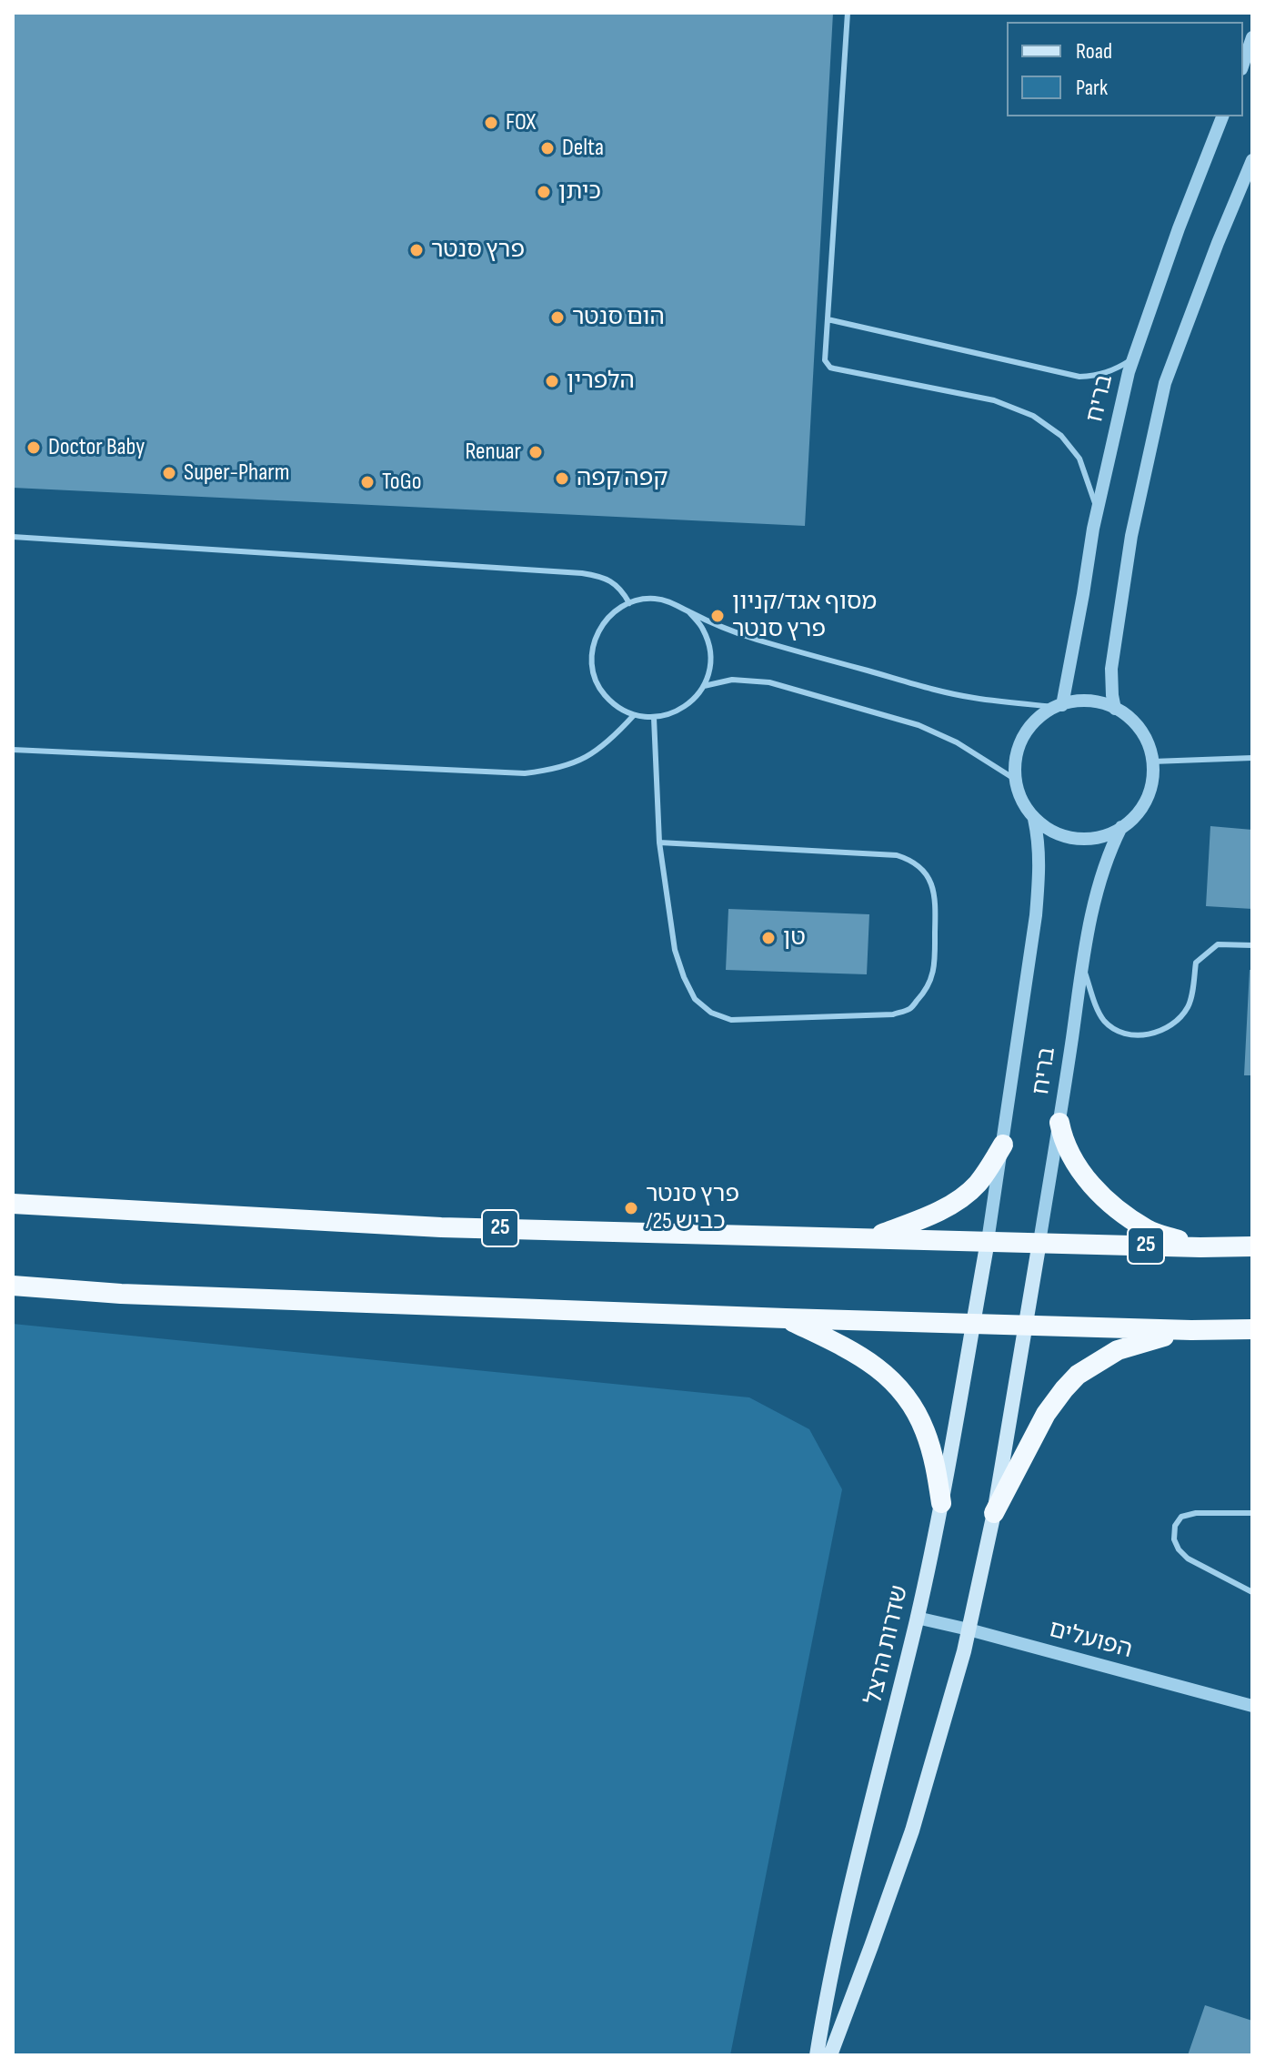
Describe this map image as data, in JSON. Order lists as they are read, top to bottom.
{
  "streets": {
    "highway": ["25"],
    "main road": ["בריח", "שדרות הרצל"],
    "street": ["הפועלים"]
  },
  "crossings": [
    ["בריח", "25"],
    ["בריח", "שדרות הרצל"],
    ["25", "שדרות הרצל"],
    ["הפועלים", "שדרות הרצל"]
  ],
  "places": [
    "FOX",
    "Delta",
    "כיתן",
    "פרץ סנטר",
    "הום סנטר",
    "הלפרין",
    "Doctor Baby",
    "Renuar",
    "Super-Pharm",
    "קפה קפה",
    "ToGo",
    "מסוף אגד/קניון פרץ סנטר",
    "טן",
    "פרץ סנטר /כביש 25"
  ],
  "legend": ["Road", "Park"]
}
